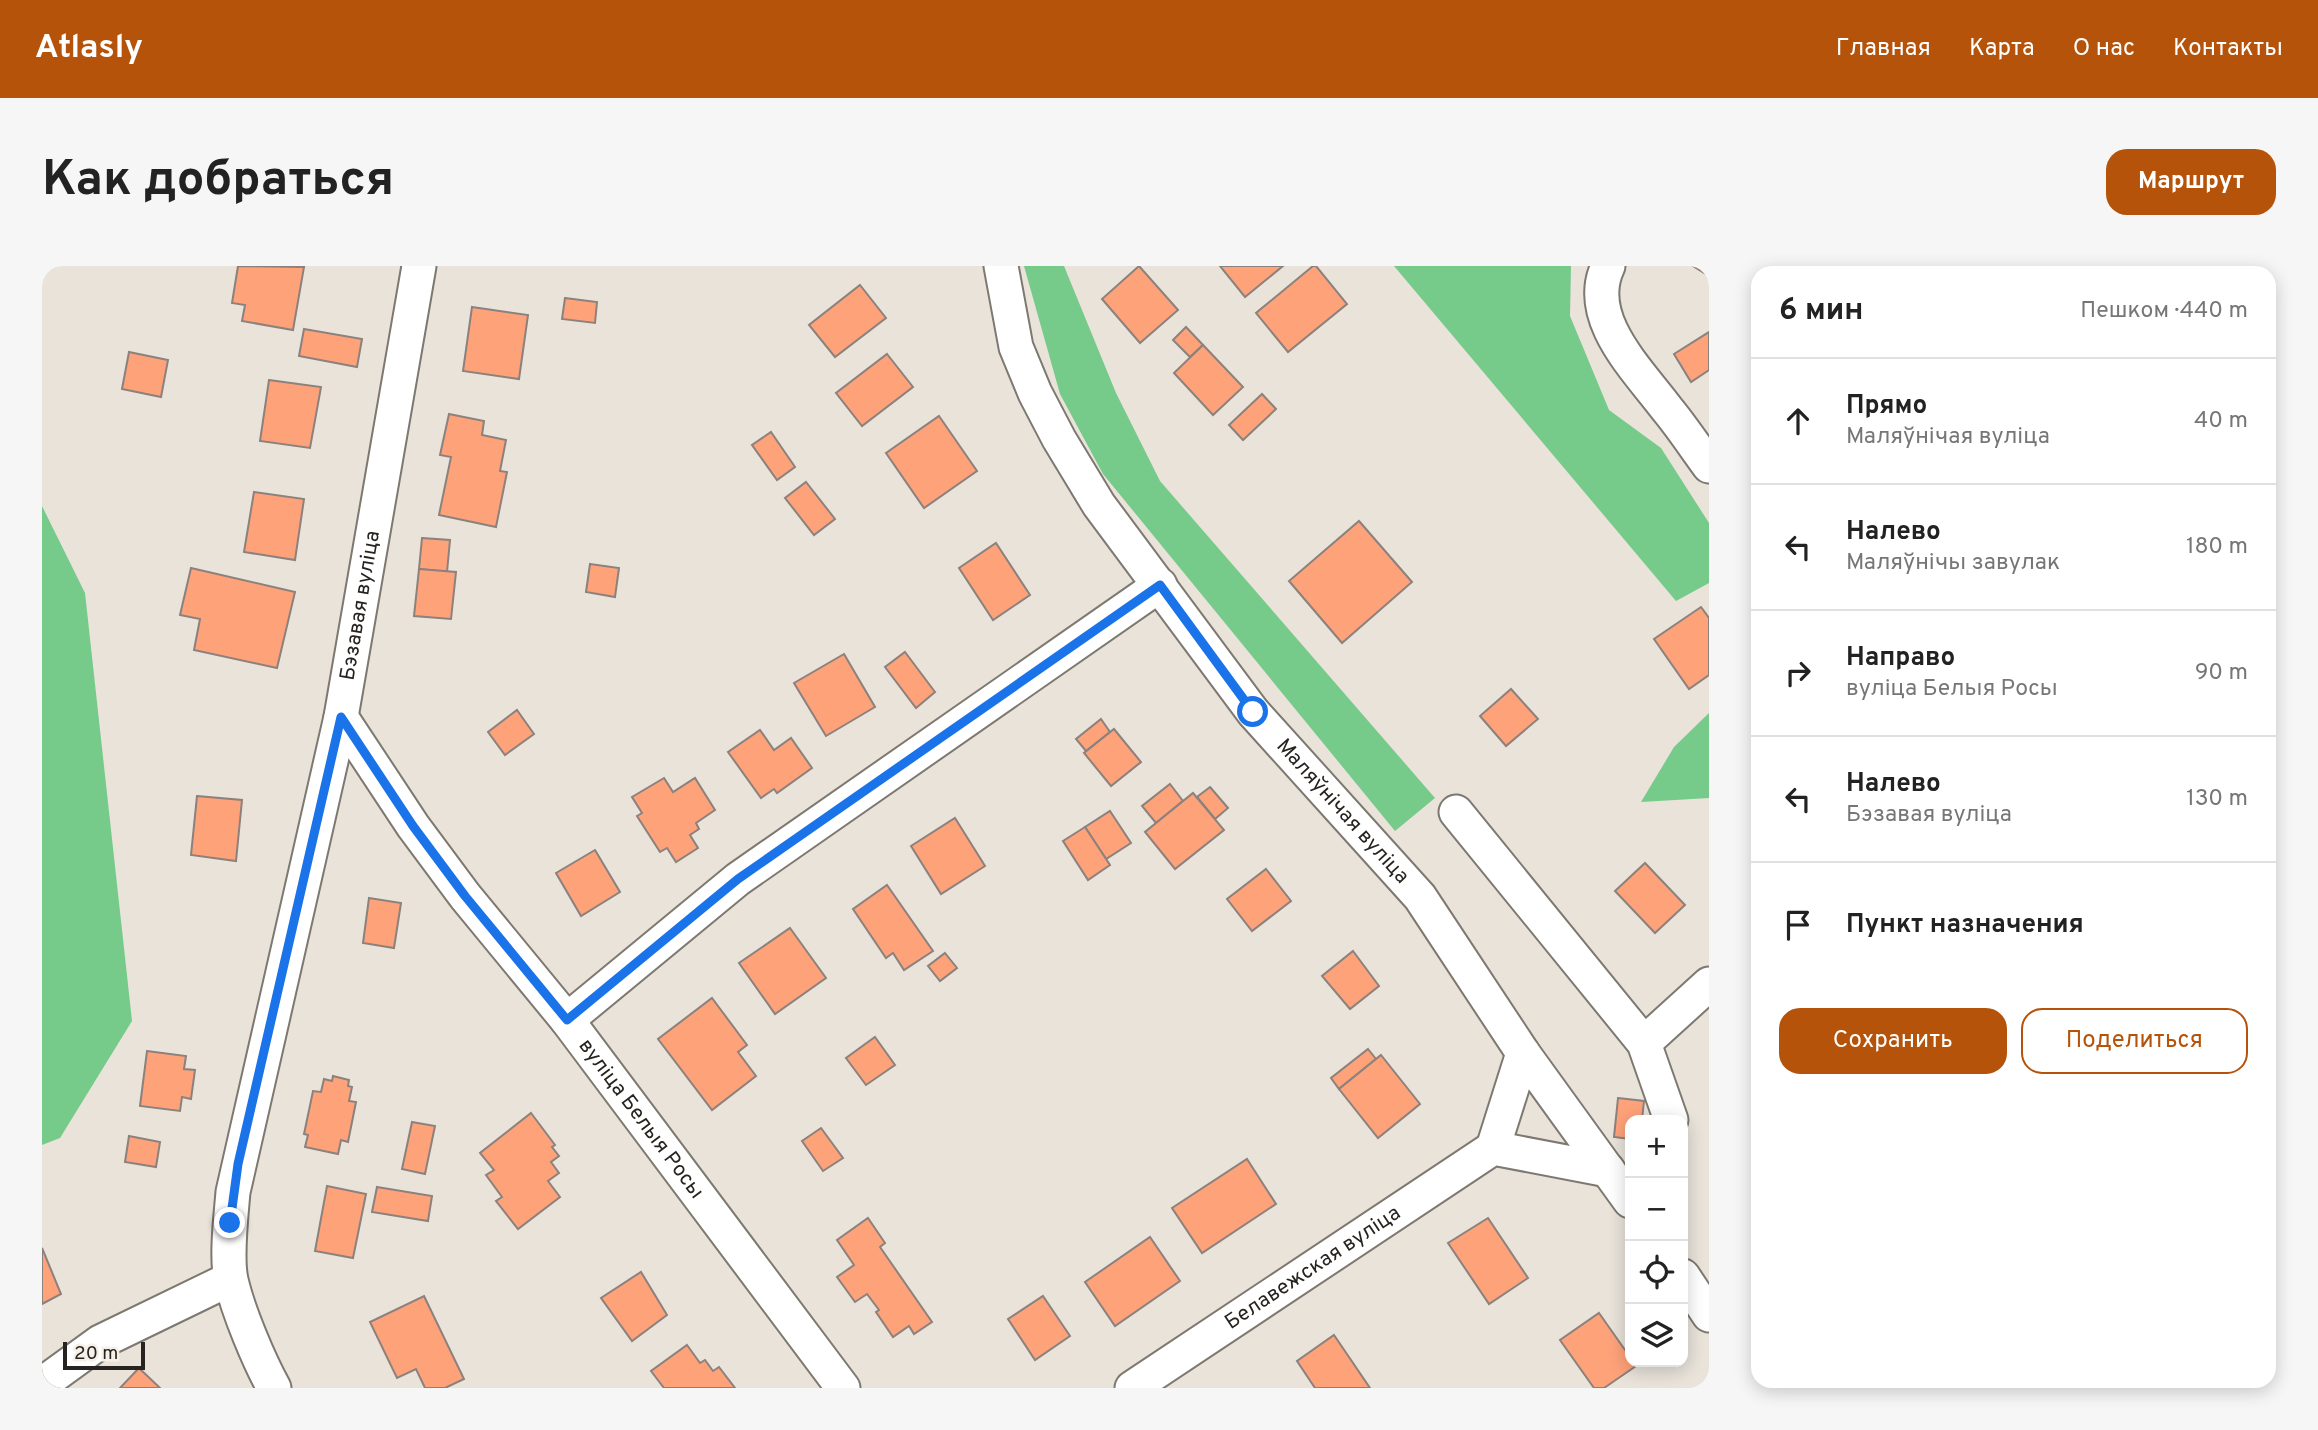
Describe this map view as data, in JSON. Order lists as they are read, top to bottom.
{
  "streets": {
    "street": [
      "Бэзавая вуліца",
      "Маляўнічая вуліца",
      "вуліца Белыя Росы",
      "Белавежская вуліца"
    ]
  },
  "crossings": [
    ["Бэзавая вуліца", "вуліца Белыя Росы"]
  ],
  "scale_bar": "20 m",
  "page": {
    "header": "Atlasly",
    "nav": [
      "Главная",
      "Карта",
      "О нас",
      "Контакты"
    ],
    "buttons": [
      "Маршрут",
      ["Сохранить", "Поделиться"]
    ],
    "title": "Как добраться",
    "heading": ["6 мин", "Пешком · 440 m"],
    "list": [
      ["Прямо", "Маляўнічая вуліца", "40 m"],
      ["Налево", "Маляўнічы завулак", "180 m"],
      ["Направо", "вуліца Белыя Росы", "90 m"],
      ["Налево", "Бэзавая вуліца", "130 m"],
      "Пункт назначения"
    ],
    "map_buttons": ["+", "−"],
    "scale": "20 m"
  }
}
